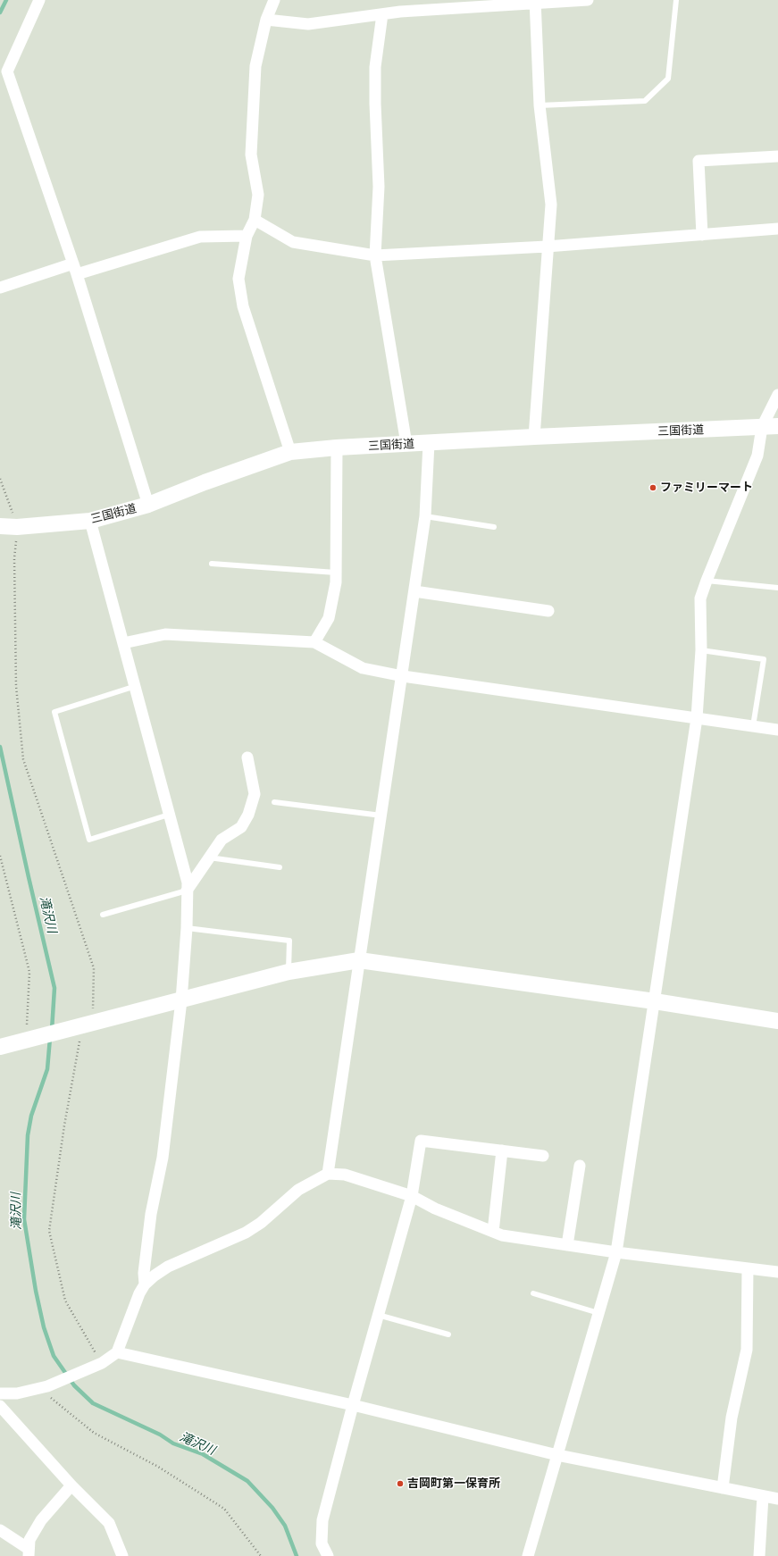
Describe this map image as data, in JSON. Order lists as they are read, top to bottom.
{
  "streets": {
    "street": ["三国街道"]
  },
  "water": ["滝沢川"],
  "places": ["ファミリーマート", "吉岡町第一保育所"]
}
